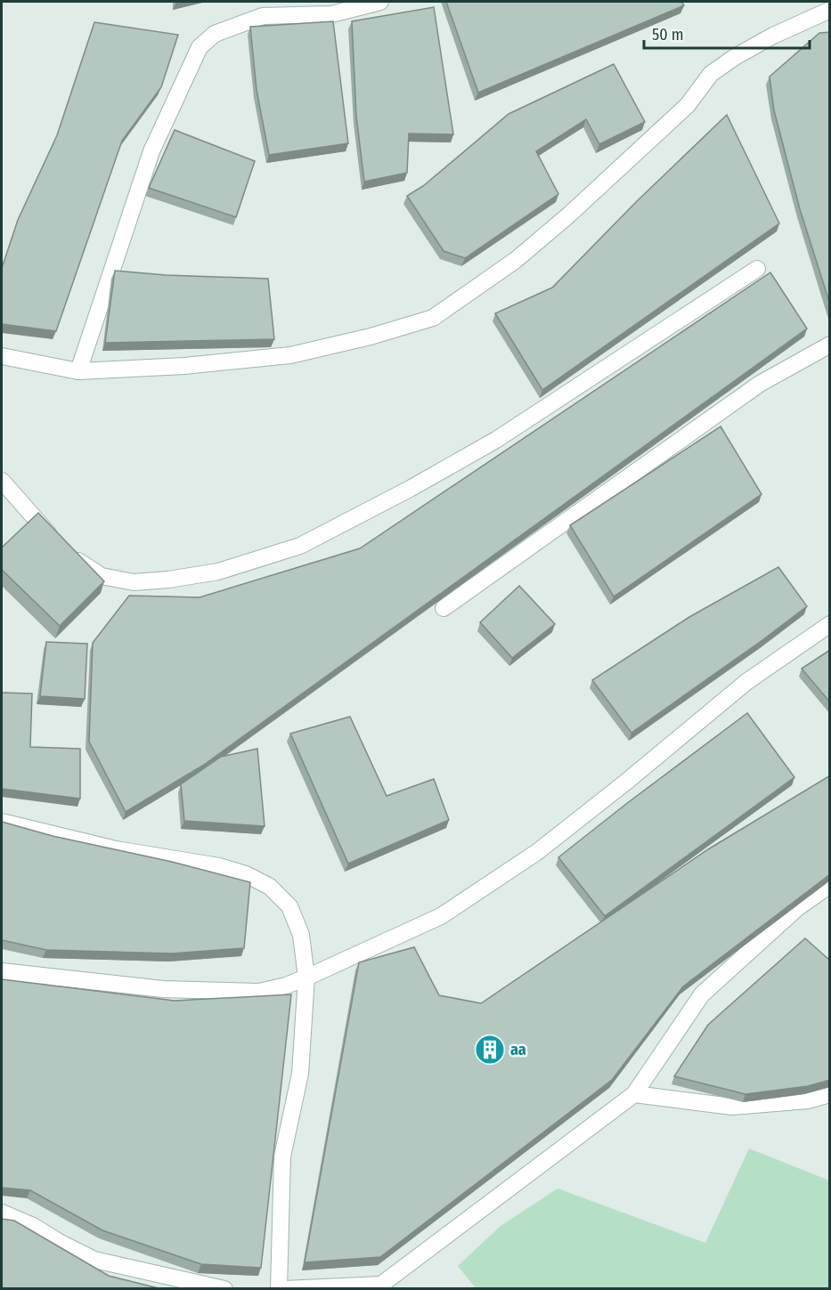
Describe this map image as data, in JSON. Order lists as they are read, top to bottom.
{
  "places": {
    "building": ["aa"]
  },
  "scale_bar": "50 m"
}
